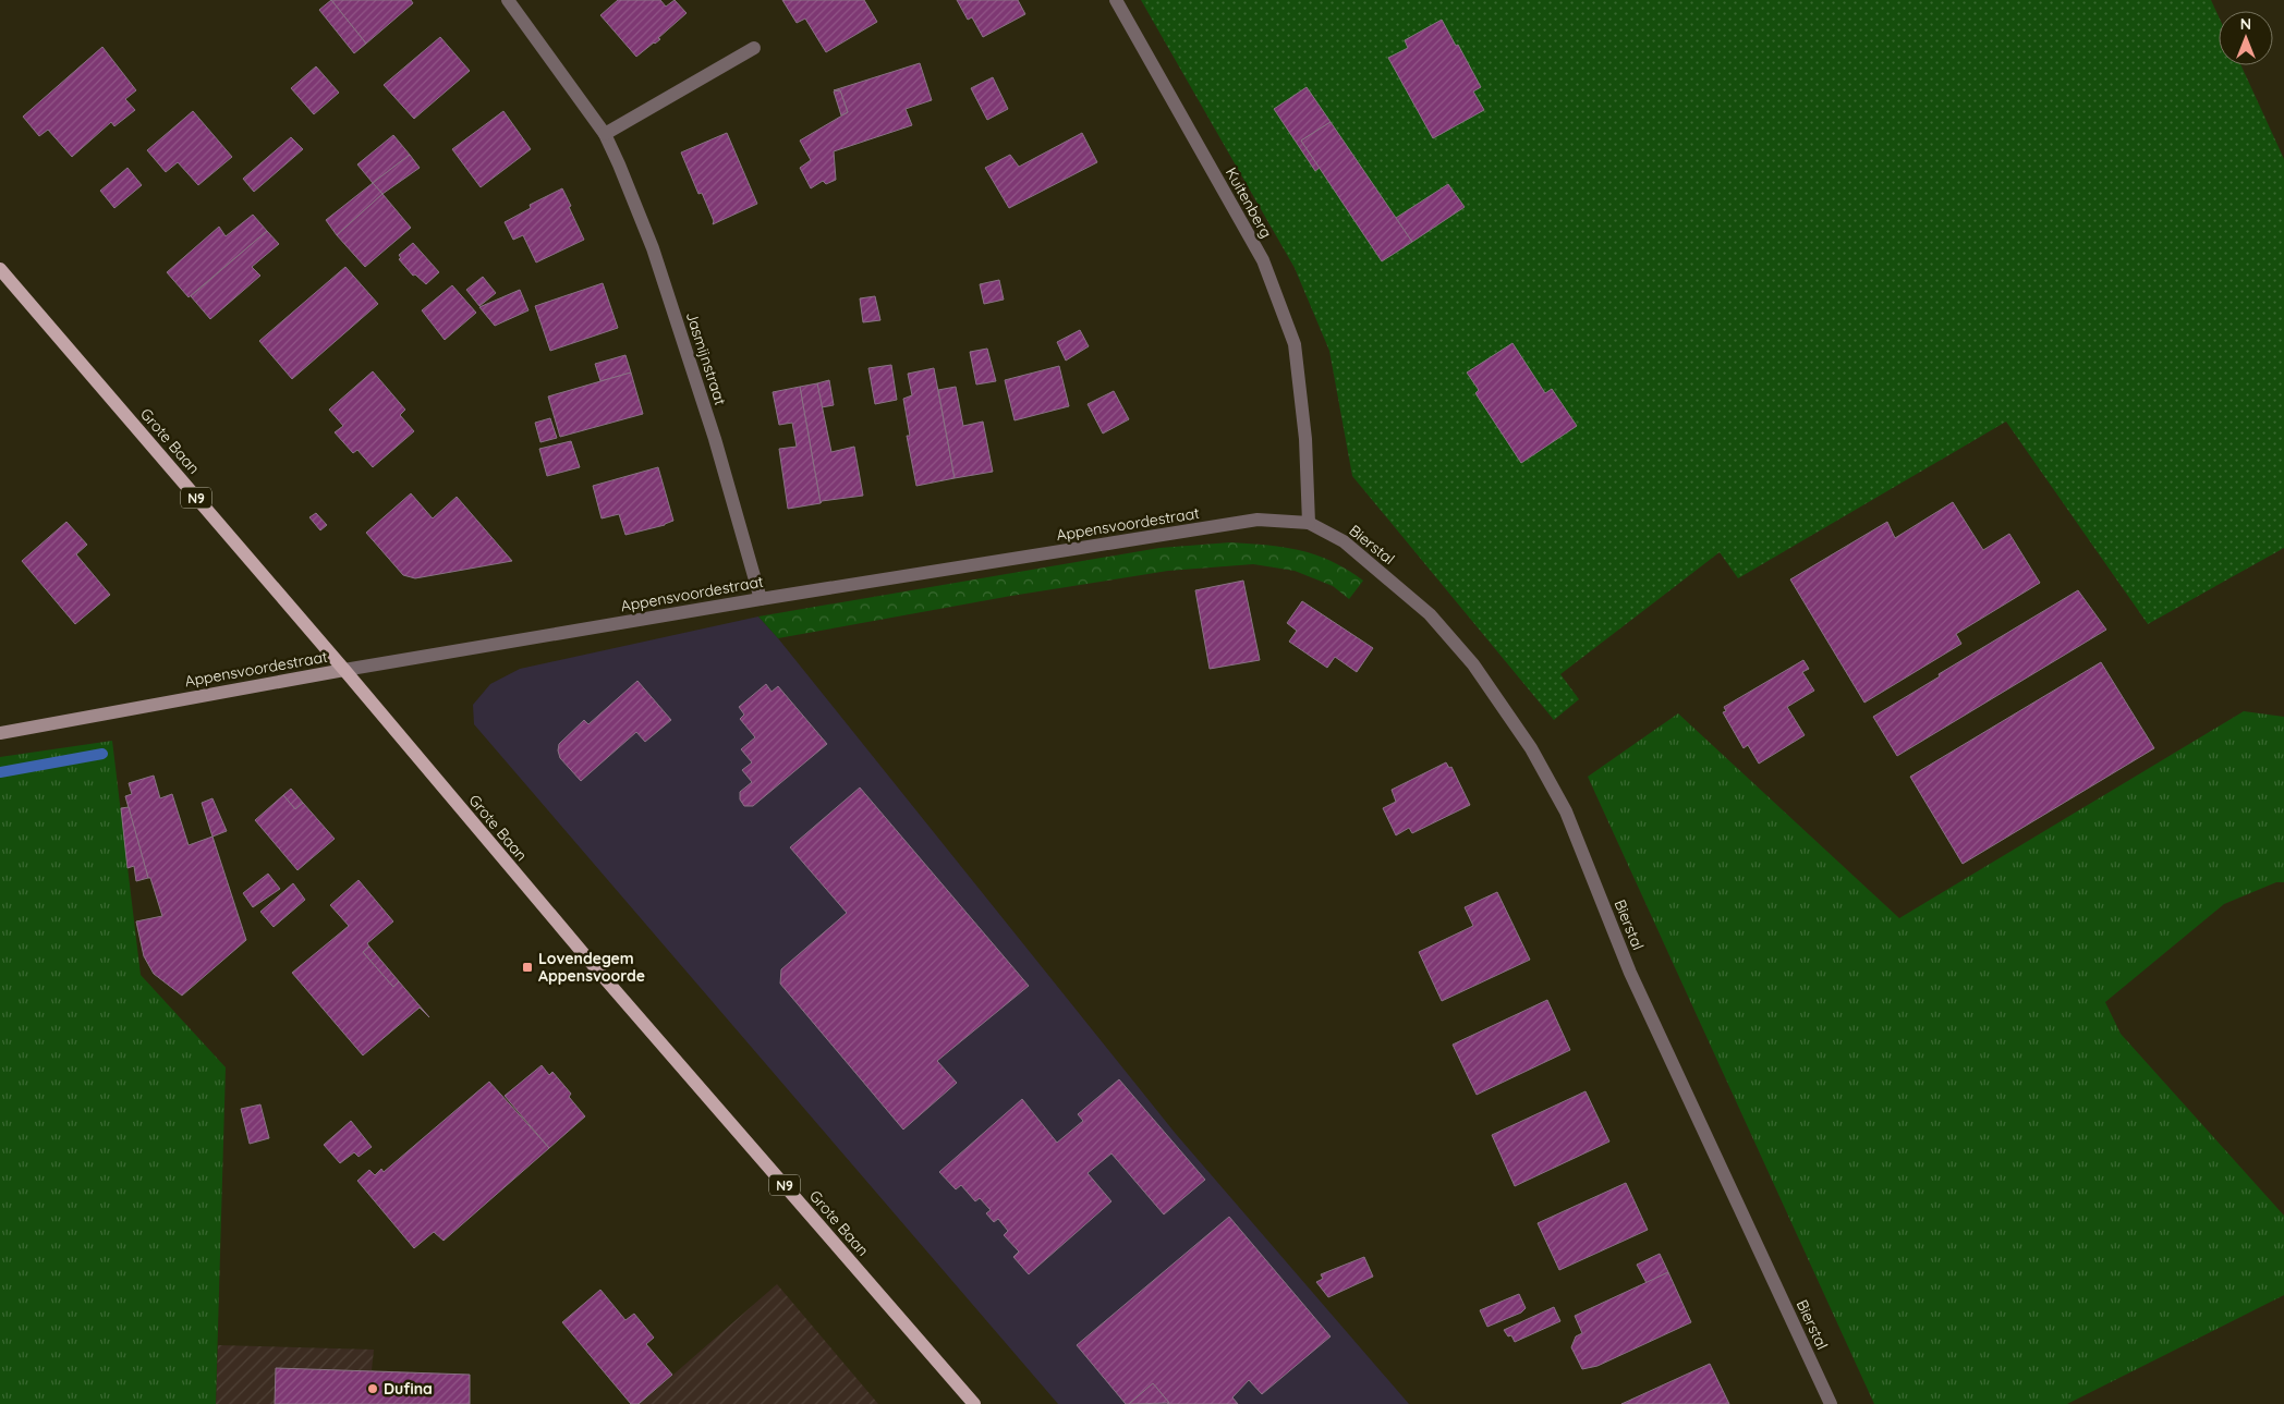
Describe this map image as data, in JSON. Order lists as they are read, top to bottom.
{
  "streets": {
    "main road": ["Grote Baan", "N9"],
    "street": [
      "Kuitenberg",
      "Jasmijnstraat",
      "Appensvoordestraat",
      "Bierstal"
    ]
  },
  "crossings": [
    ["Kuitenberg", "Appensvoordestraat"],
    ["Kuitenberg", "Bierstal"],
    ["Jasmijnstraat", "Appensvoordestraat"],
    ["Grote Baan", "Appensvoordestraat"],
    ["Appensvoordestraat", "Bierstal"]
  ],
  "places": {
    "transit": ["Lovendegem Appensvoorde"],
    "other": ["Dufina"]
  },
  "north": "top"
}
